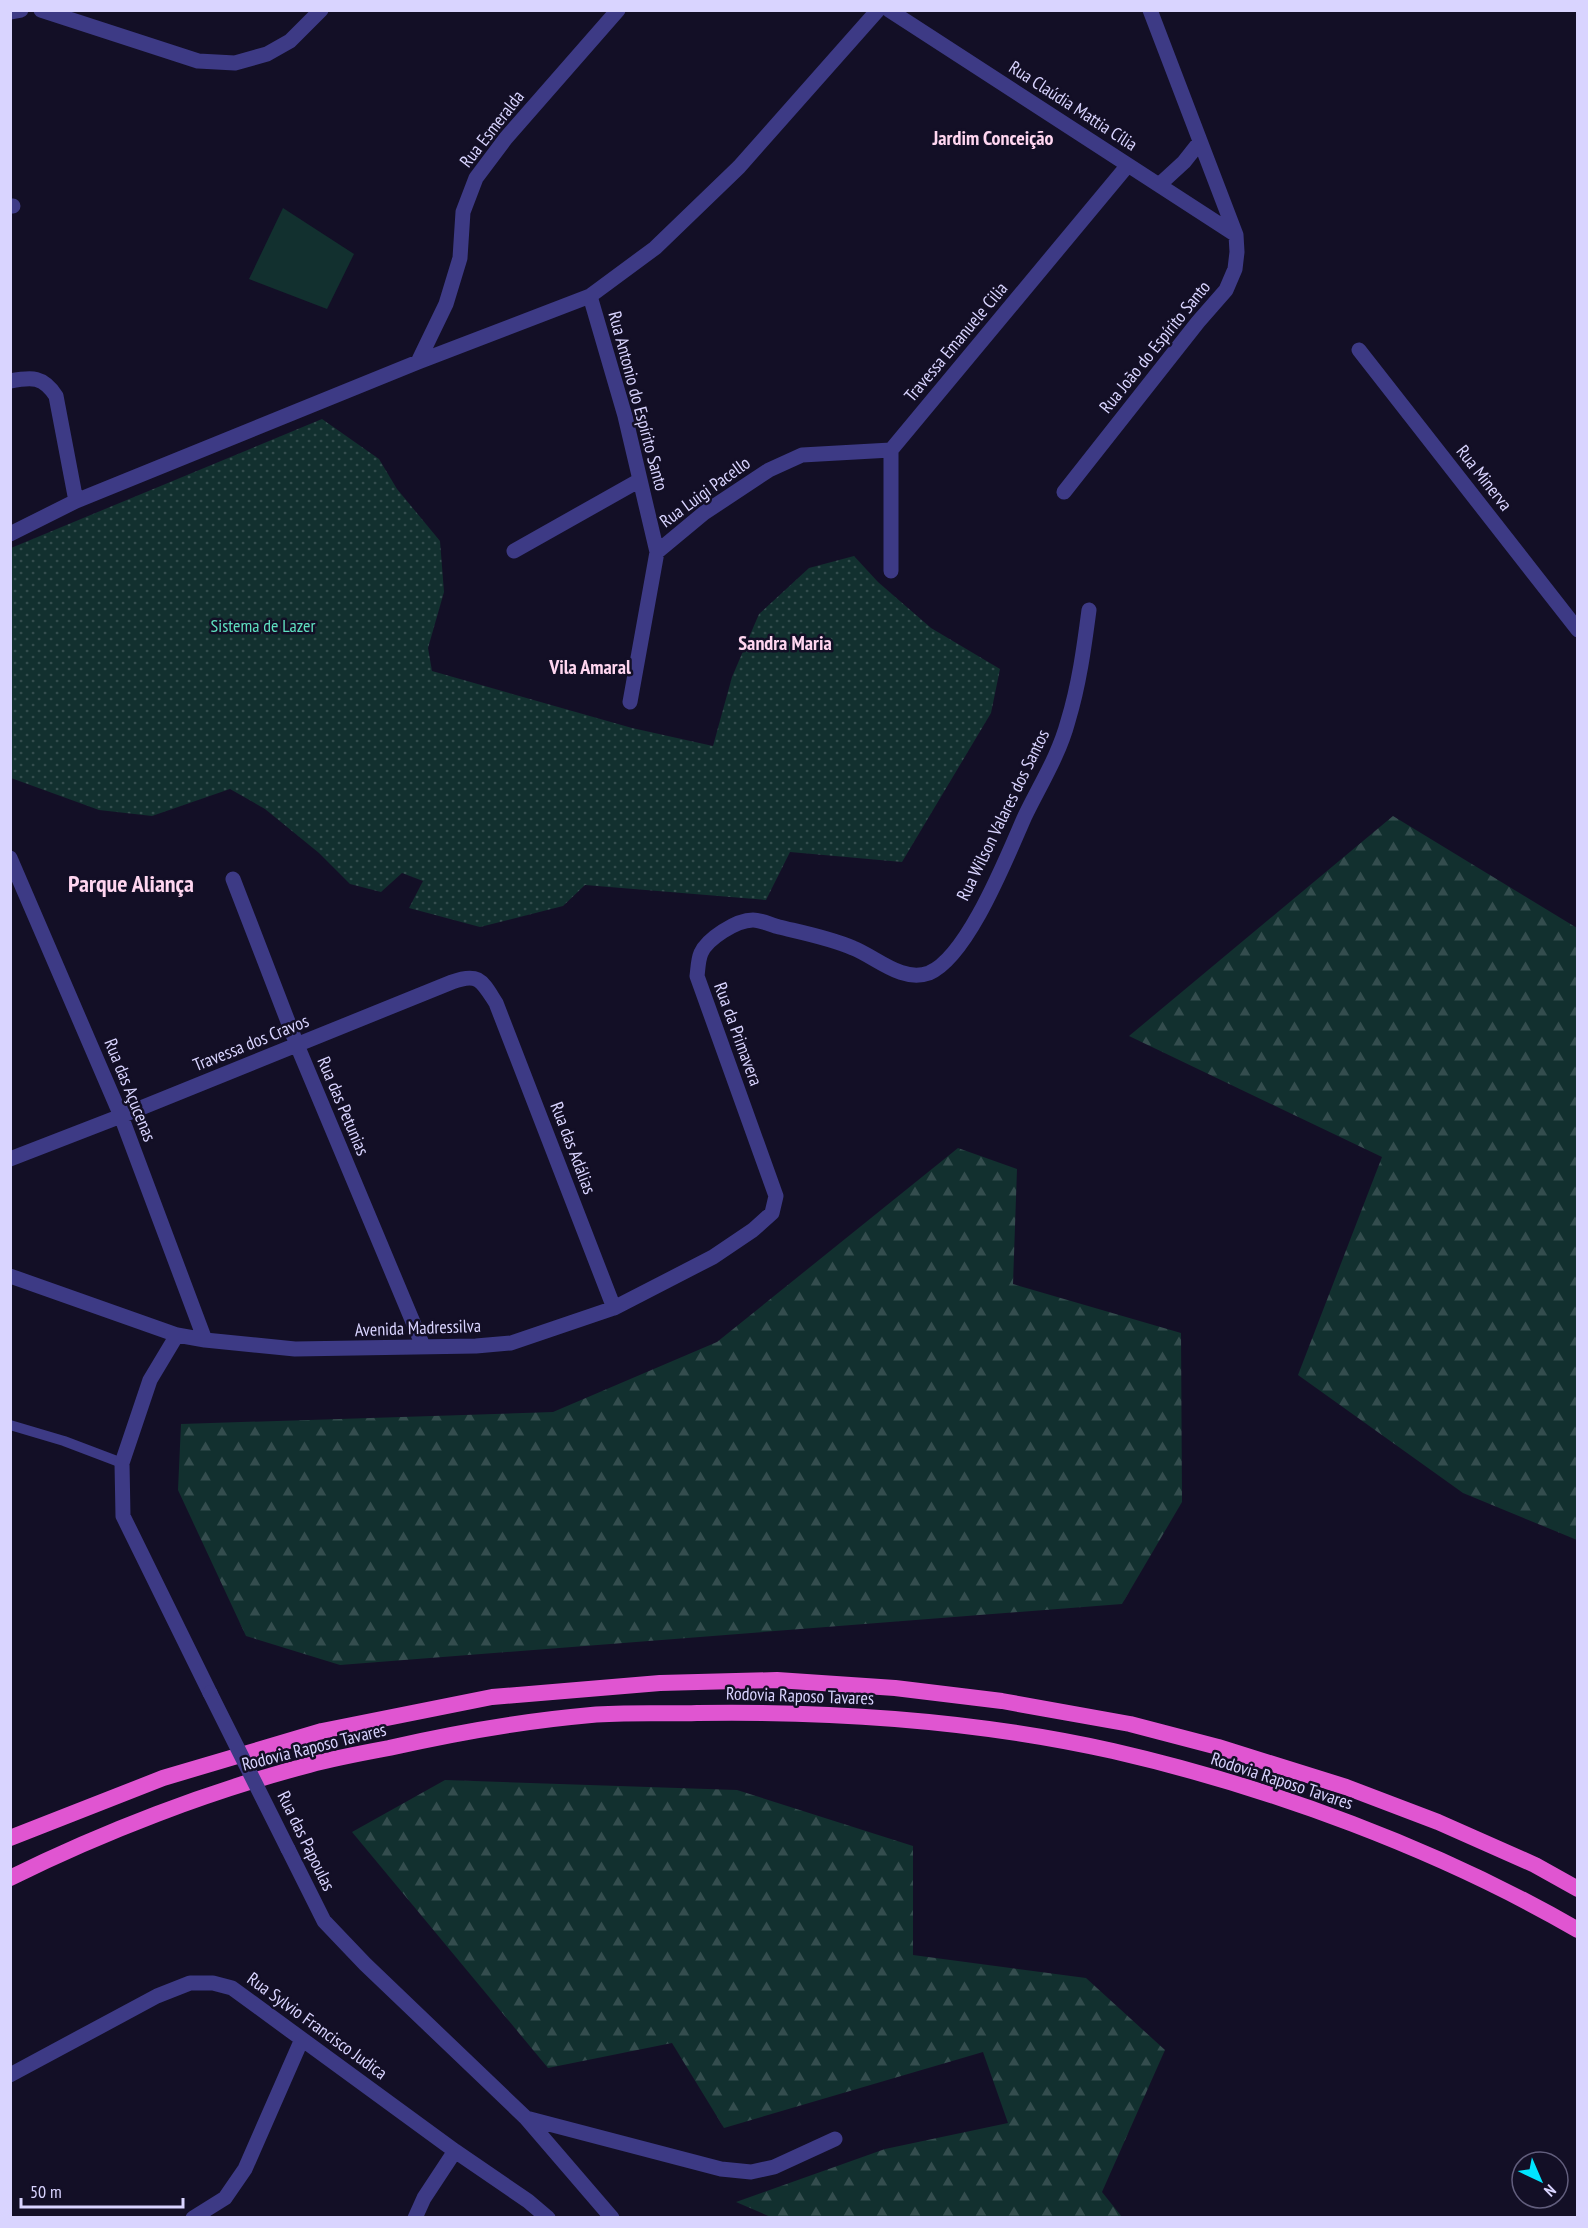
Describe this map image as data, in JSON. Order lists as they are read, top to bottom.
{
  "streets": {
    "highway": ["Rodovia Raposo Tavares"],
    "street": [
      "Rua Claúdia Mattia Cília",
      "Rua Esmeralda",
      "Travessa Emanuele Cilia",
      "Rua João do Espírito Santo",
      "Rua Antonio do Espírito Santo",
      "Rua Minerva",
      "Rua Luigi Pacello",
      "Rua Wilson Valares dos Santos",
      "Rua da Primavera",
      "Travessa dos Cravos",
      "Rua das Açucenas",
      "Rua das Petunias",
      "Rua das Adálias",
      "Avenida Madressilva",
      "Rua das Papoulas",
      "Rua Sylvio Francisco Judica"
    ]
  },
  "crossings": [
    ["Rua Claúdia Mattia Cília", "Travessa Emanuele Cilia"],
    ["Rua Claúdia Mattia Cília", "Rua João do Espírito Santo"],
    ["Travessa Emanuele Cilia", "Rua Luigi Pacello"],
    ["Rua Antonio do Espírito Santo", "Rua Luigi Pacello"],
    ["Rua Wilson Valares dos Santos", "Rua da Primavera"],
    ["Rua da Primavera", "Avenida Madressilva"],
    ["Travessa dos Cravos", "Rua das Açucenas"],
    ["Travessa dos Cravos", "Rua das Petunias"],
    ["Travessa dos Cravos", "Rua das Adálias"],
    ["Rua das Açucenas", "Avenida Madressilva"],
    ["Rua das Petunias", "Avenida Madressilva"],
    ["Rua das Adálias", "Avenida Madressilva"],
    ["Avenida Madressilva", "Rua das Papoulas"]
  ],
  "districts": [
    "Jardim Conceição",
    "Sandra Maria",
    "Vila Amaral",
    "Parque Aliança"
  ],
  "parks": ["Sistema de Lazer"],
  "scale_bar": "50 m",
  "north": "bottom right"
}
